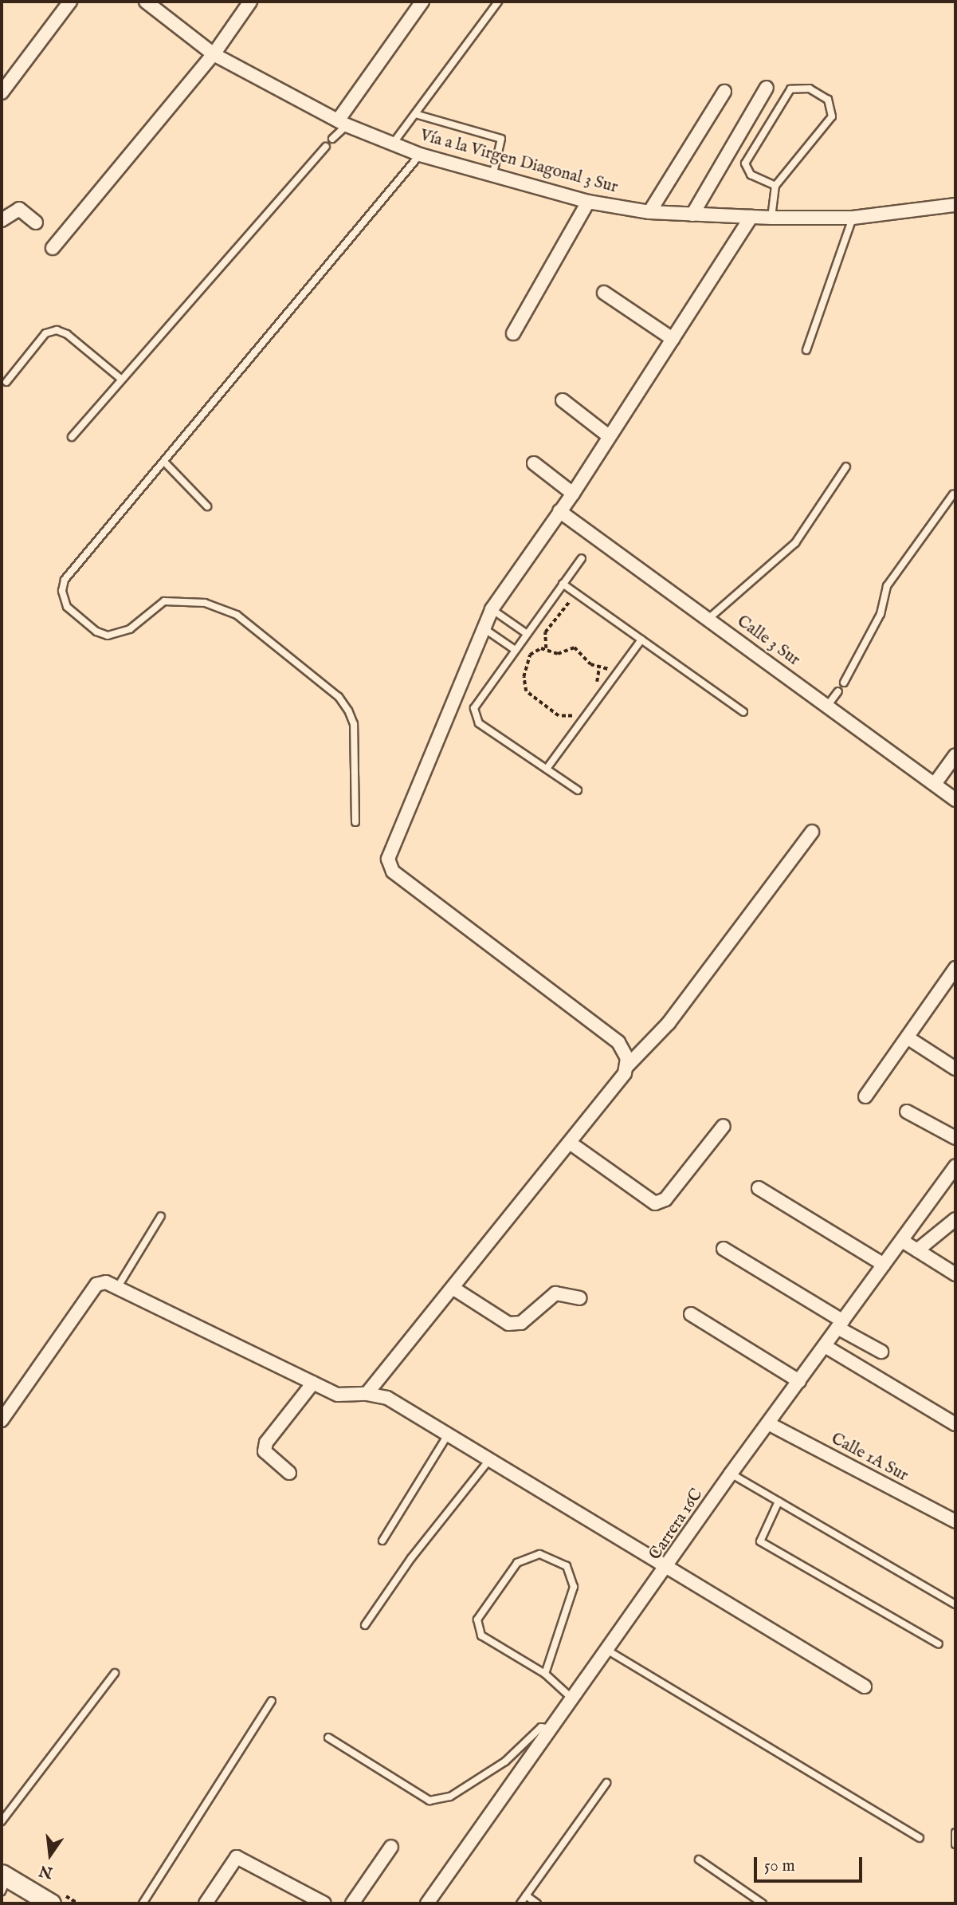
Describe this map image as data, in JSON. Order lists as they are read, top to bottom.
{
  "streets": {
    "street": [
      "Vía a la Virgen Diagonal 3 Sur",
      "Calle 3 Sur",
      "Calle 1A Sur",
      "Carrera 16C"
    ]
  },
  "crossings": [
    ["Calle 1A Sur", "Carrera 16C"]
  ],
  "scale_bar": "50 m",
  "north": "bottom"
}
